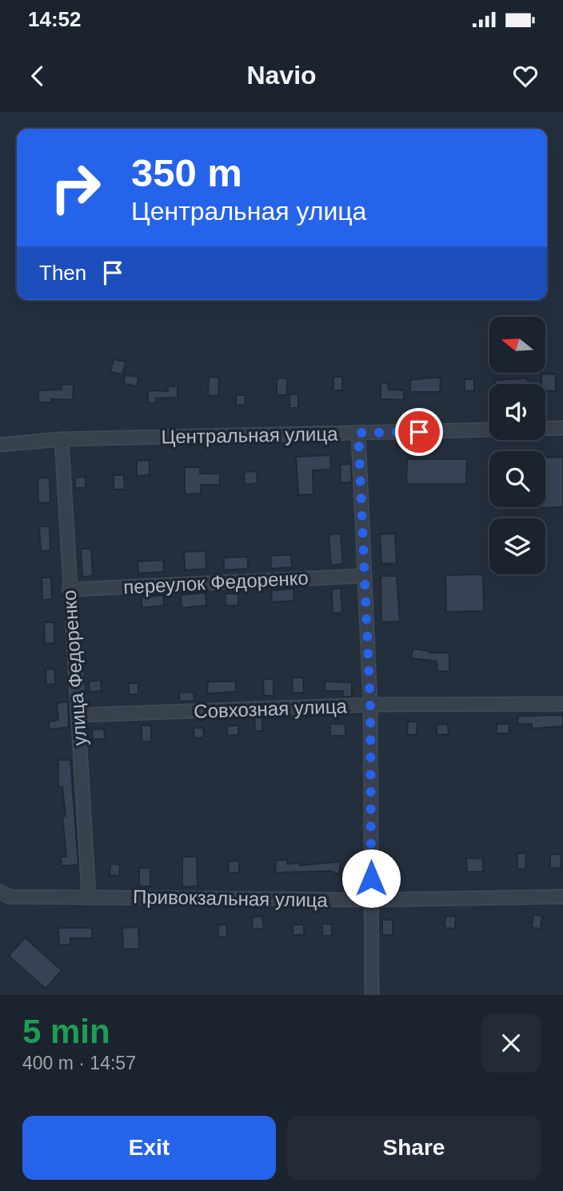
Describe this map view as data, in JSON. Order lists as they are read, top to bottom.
{
  "streets": {
    "street": [
      "Центральная улица",
      "переулок Федоренко",
      "улица Федоренко",
      "Совхозная улица",
      "Привокзальная улица"
    ]
  },
  "crossings": [
    ["Центральная улица", "улица Федоренко"],
    ["переулок Федоренко", "улица Федоренко"],
    ["улица Федоренко", "Совхозная улица"],
    ["улица Федоренко", "Привокзальная улица"]
  ],
  "north": "left",
  "page": {
    "status": "14:52",
    "header": "Navio",
    "turn": ["350 m", "Центральная улица"],
    "then": "Then",
    "heading": ["5 min", "400 m · 14:57"],
    "buttons": ["Exit", "Share"]
  }
}
